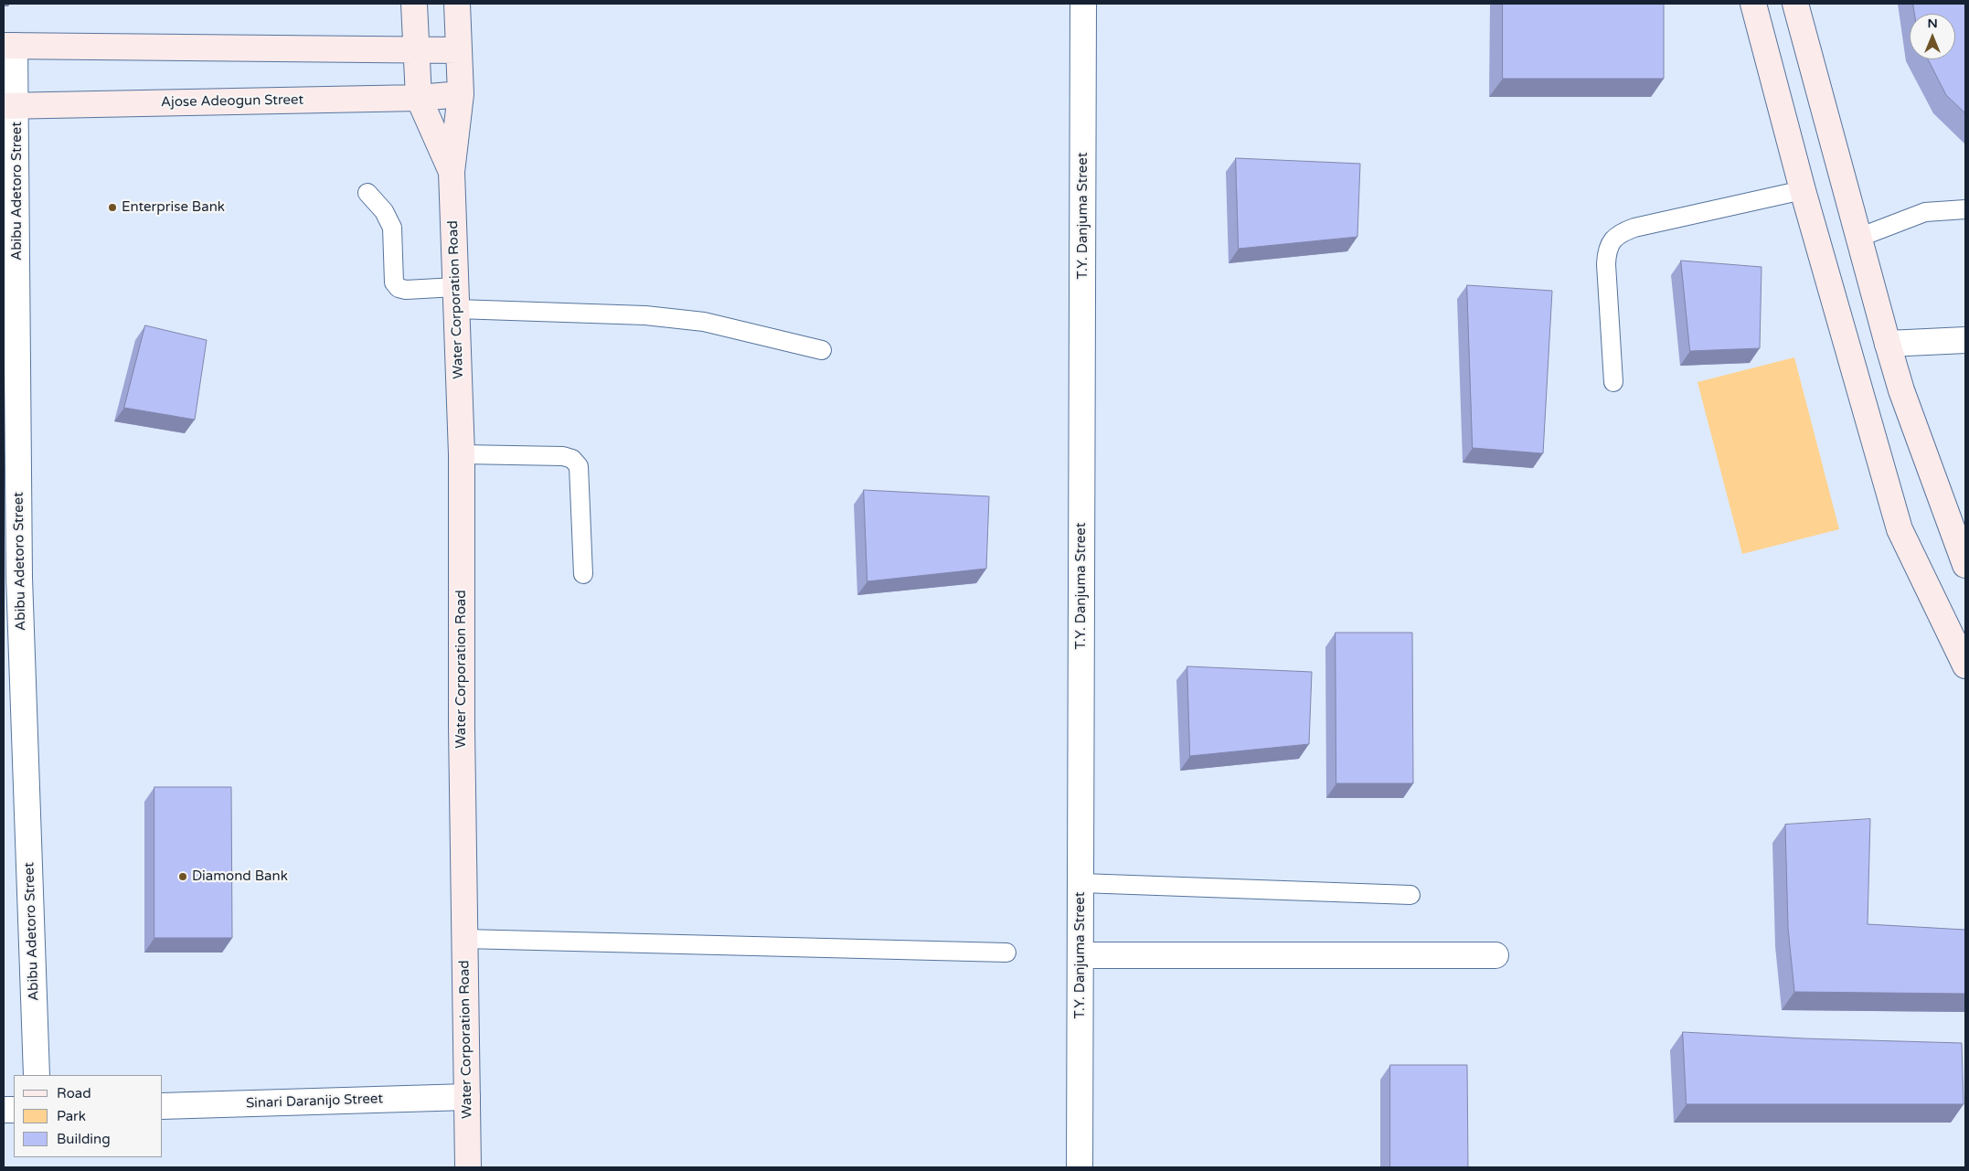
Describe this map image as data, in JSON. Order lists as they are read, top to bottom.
{
  "streets": {
    "street": [
      "Ajose Adeogun Street",
      "Abibu Adetoro Street",
      "T.Y. Danjuma Street",
      "Water Corporation Road",
      "Sinari Daranijo Street"
    ]
  },
  "crossings": [
    ["Ajose Adeogun Street", "Abibu Adetoro Street"],
    ["Water Corporation Road", "Sinari Daranijo Street"]
  ],
  "places": ["Enterprise Bank", "Diamond Bank"],
  "legend": ["Road", "Park", "Building"],
  "north": "top"
}
